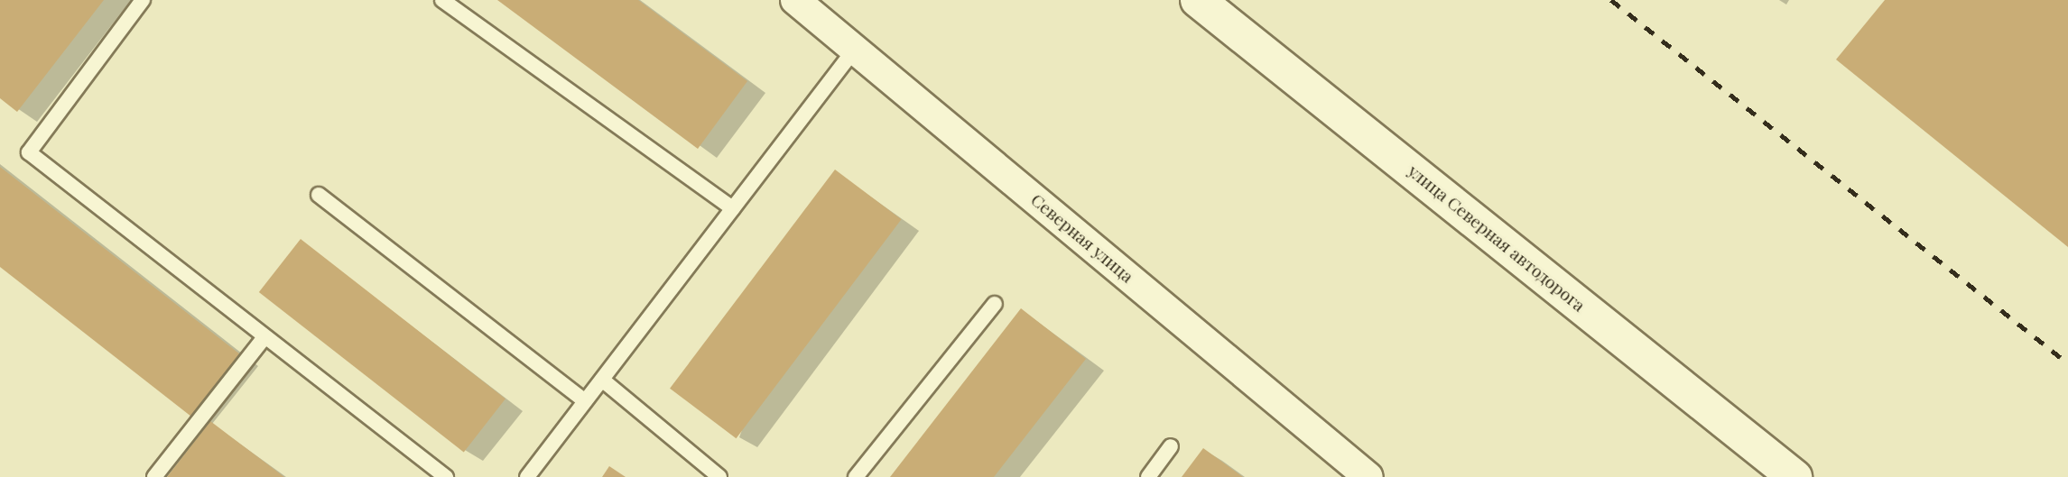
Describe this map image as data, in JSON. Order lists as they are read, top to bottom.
{
  "streets": {
    "main road": ["улица Северная автодорога"],
    "street": ["Северная улица"]
  }
}
